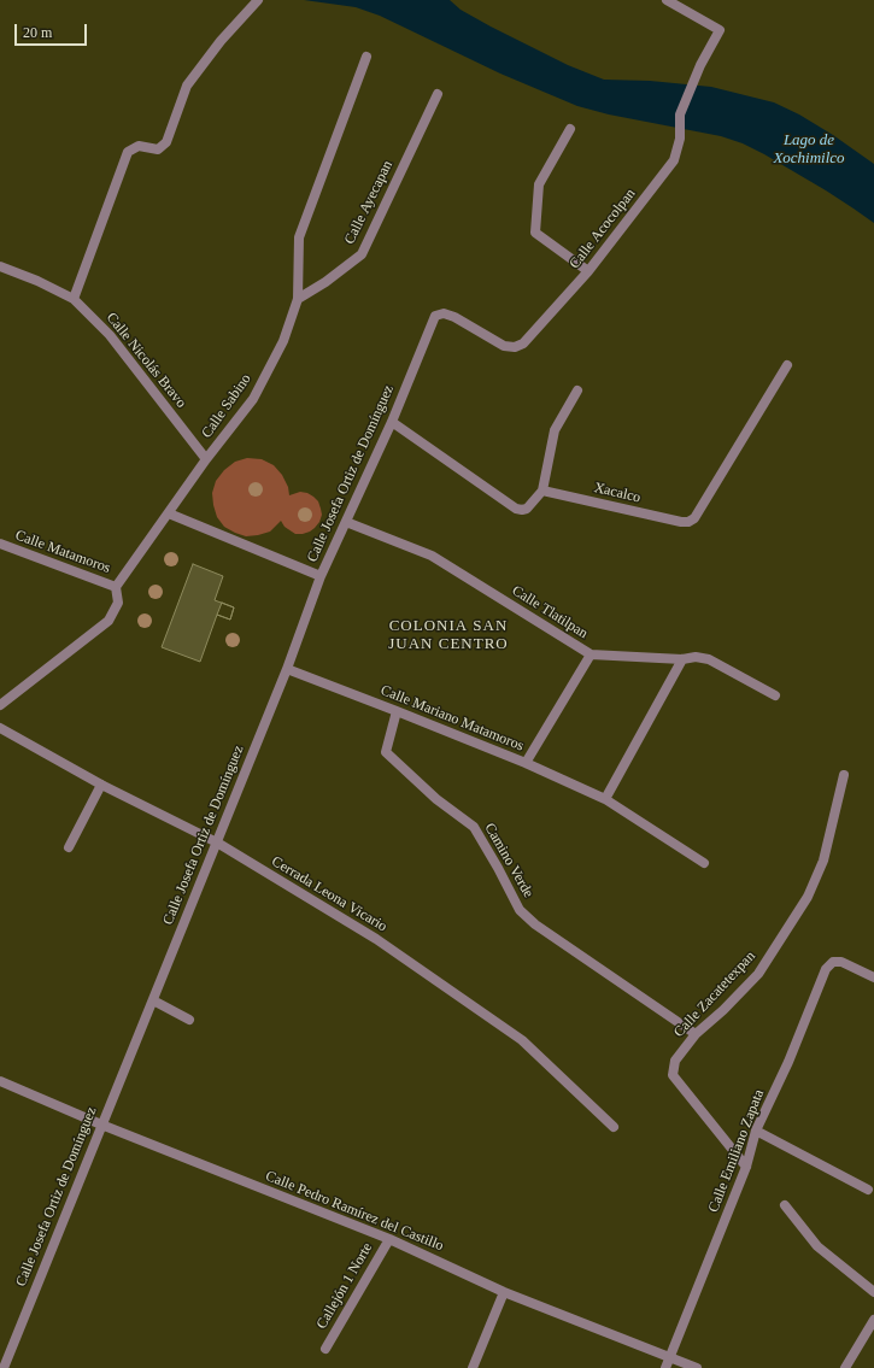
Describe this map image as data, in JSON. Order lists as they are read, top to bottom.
{
  "streets": {
    "street": [
      "Calle Ayecapan",
      "Calle Acocolpan",
      "Calle Nicolás Bravo",
      "Calle Sabino",
      "Calle Josefa Ortiz de Domínguez",
      "Xacalco",
      "Calle Matamoros",
      "Calle Tlatilpan",
      "Calle Mariano Matamoros",
      "Camino Verde",
      "Cerrada Leona Vicario",
      "Calle Zacatetexpan",
      "Calle Emiliano Zapata",
      "Calle Pedro Ramírez del Castillo",
      "Callejón 1 Norte"
    ]
  },
  "crossings": [
    ["Calle Ayecapan", "Calle Sabino"],
    ["Calle Acocolpan", "Calle Josefa Ortiz de Domínguez"],
    ["Calle Nicolás Bravo", "Calle Sabino"],
    ["Calle Sabino", "Calle Matamoros"],
    ["Calle Josefa Ortiz de Domínguez", "Calle Tlatilpan"],
    ["Calle Josefa Ortiz de Domínguez", "Calle Mariano Matamoros"],
    ["Calle Josefa Ortiz de Domínguez", "Cerrada Leona Vicario"],
    ["Calle Josefa Ortiz de Domínguez", "Calle Pedro Ramírez del Castillo"],
    ["Calle Mariano Matamoros", "Camino Verde"],
    ["Camino Verde", "Calle Zacatetexpan"],
    ["Calle Zacatetexpan", "Calle Emiliano Zapata"],
    ["Calle Emiliano Zapata", "Calle Pedro Ramírez del Castillo"],
    ["Calle Pedro Ramírez del Castillo", "Callejón 1 Norte"]
  ],
  "districts": ["COLONIA SAN JUAN CENTRO"],
  "water": ["Lago de Xochimilco"],
  "scale_bar": "20 m"
}
